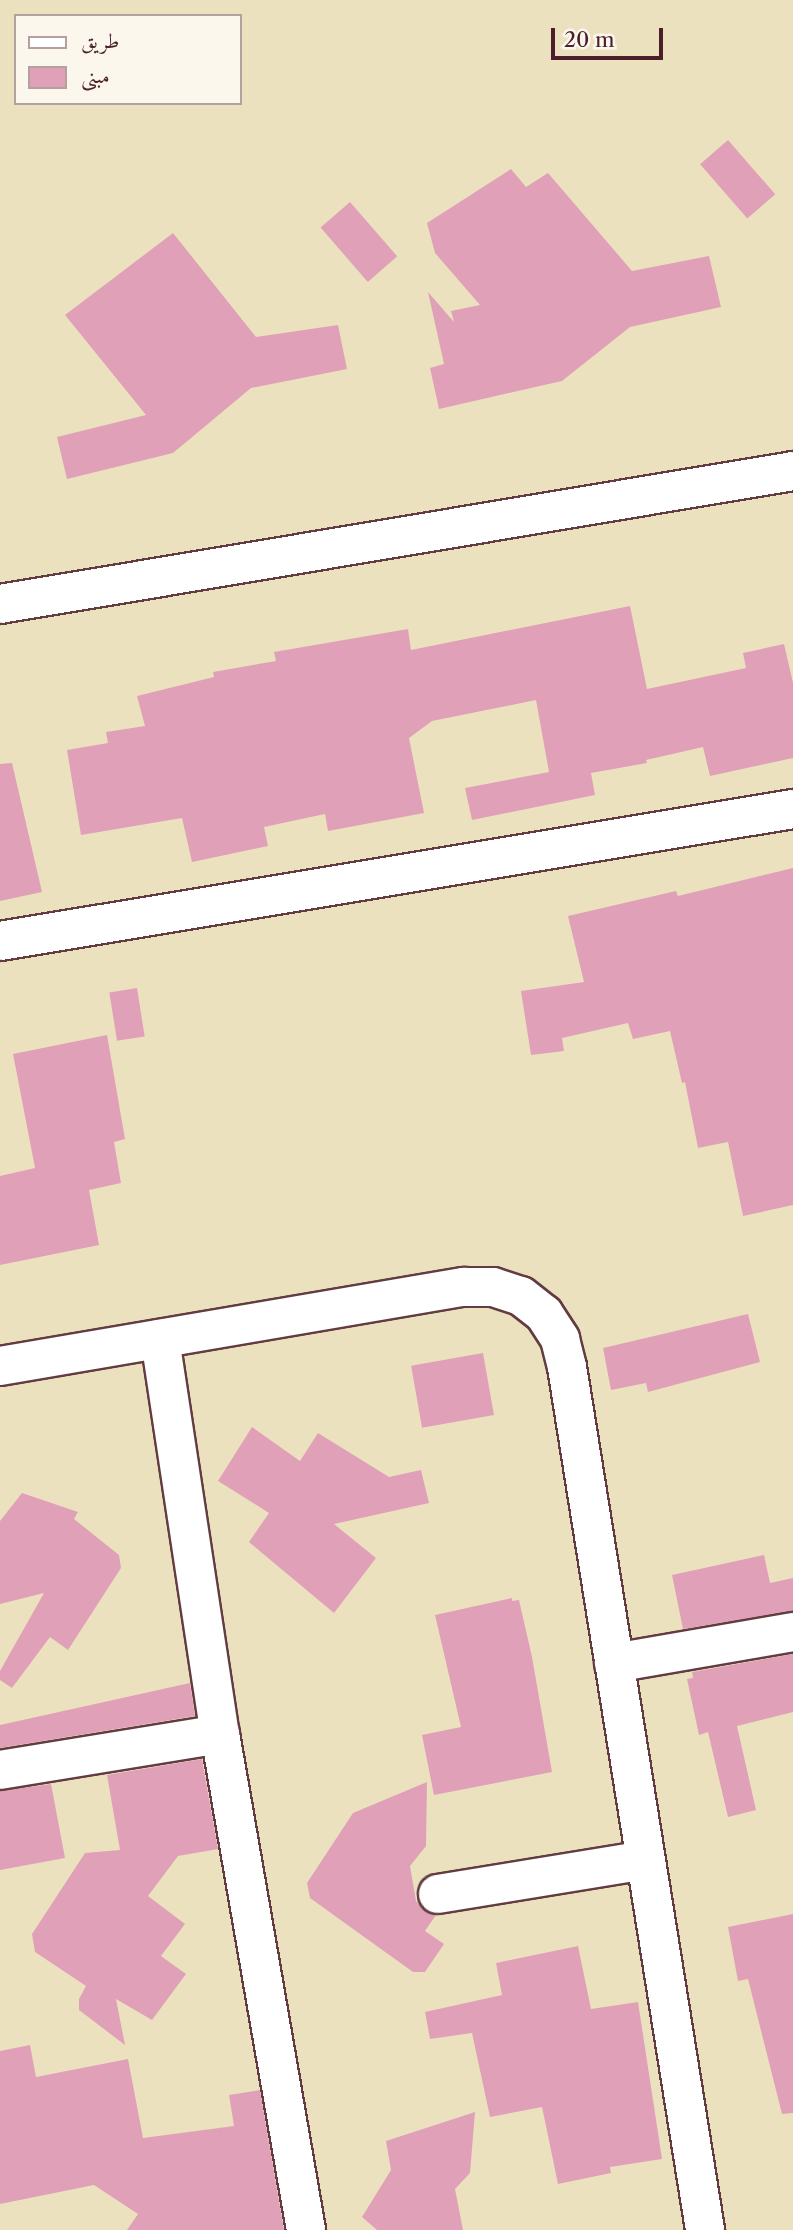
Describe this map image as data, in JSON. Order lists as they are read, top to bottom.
{
  "legend": ["طريق", "مبنى"],
  "scale_bar": "20 m"
}
